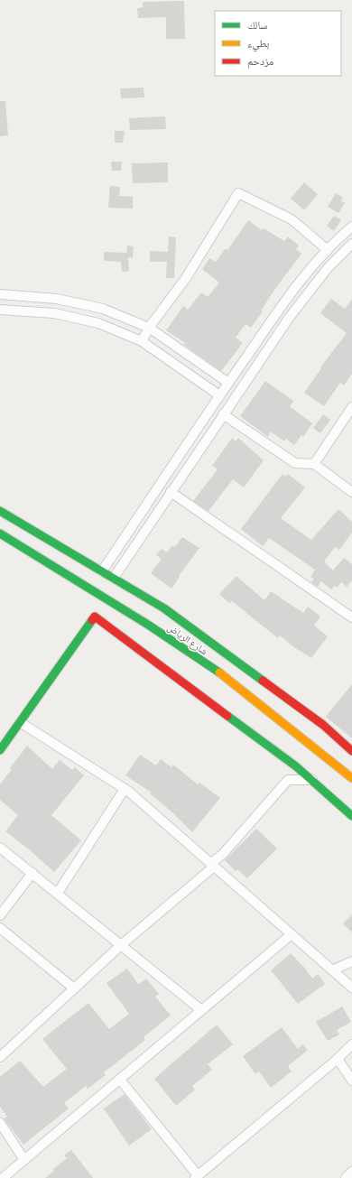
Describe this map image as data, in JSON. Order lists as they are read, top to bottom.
{
  "streets": {
    "main road": ["شارع الرياض"]
  },
  "legend": ["سالك", "بطيء", "مزدحم"]
}
